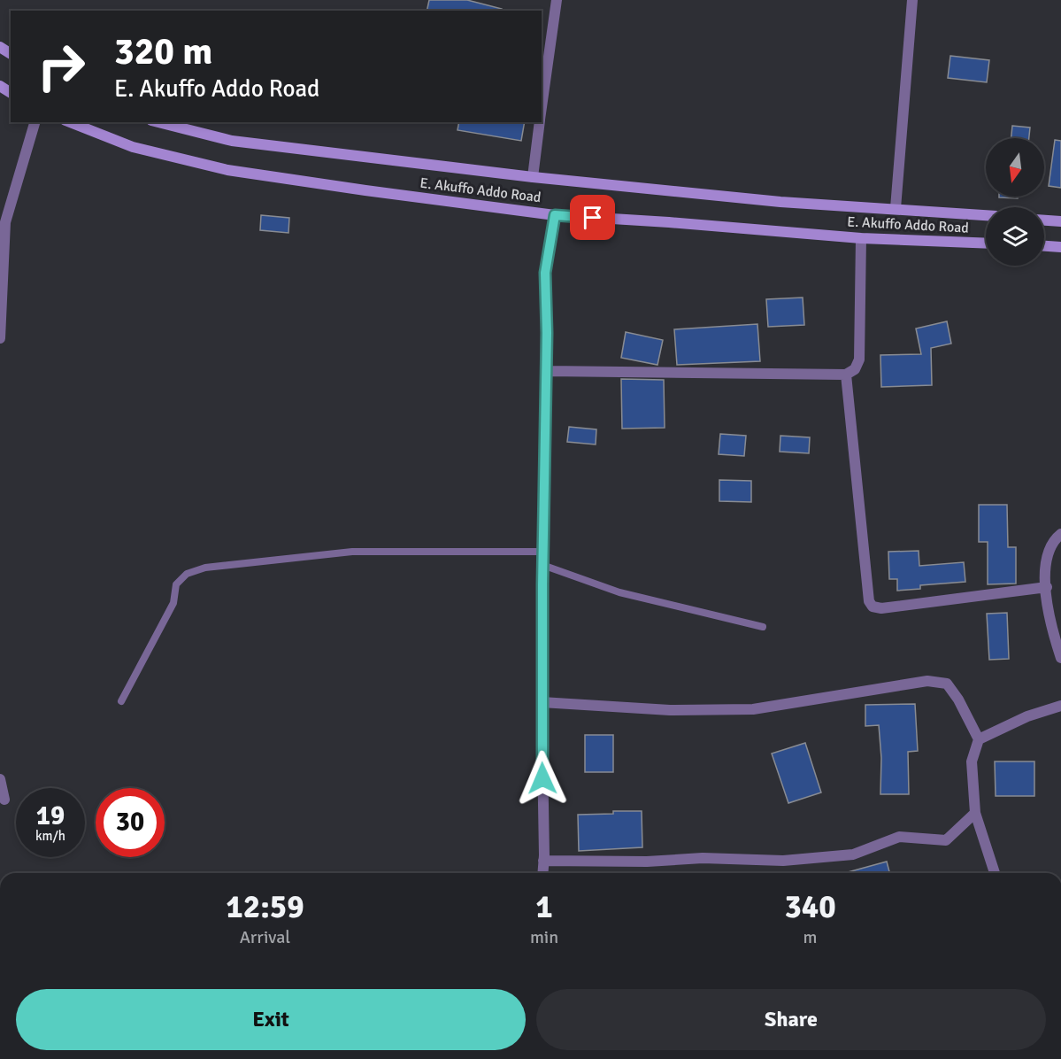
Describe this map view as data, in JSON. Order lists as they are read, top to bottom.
{
  "streets": {
    "main road": ["E. Akuffo Addo Road"]
  },
  "north": "bottom",
  "page": {
    "turn": ["320 m", "E. Akuffo Addo Road"],
    "speed": "19 km/h",
    "limit": "30",
    "eta": [
      "12:59",
      "Arrival",
      "1",
      "min",
      "340",
      "m"
    ],
    "buttons": ["Exit", "Share"]
  }
}
